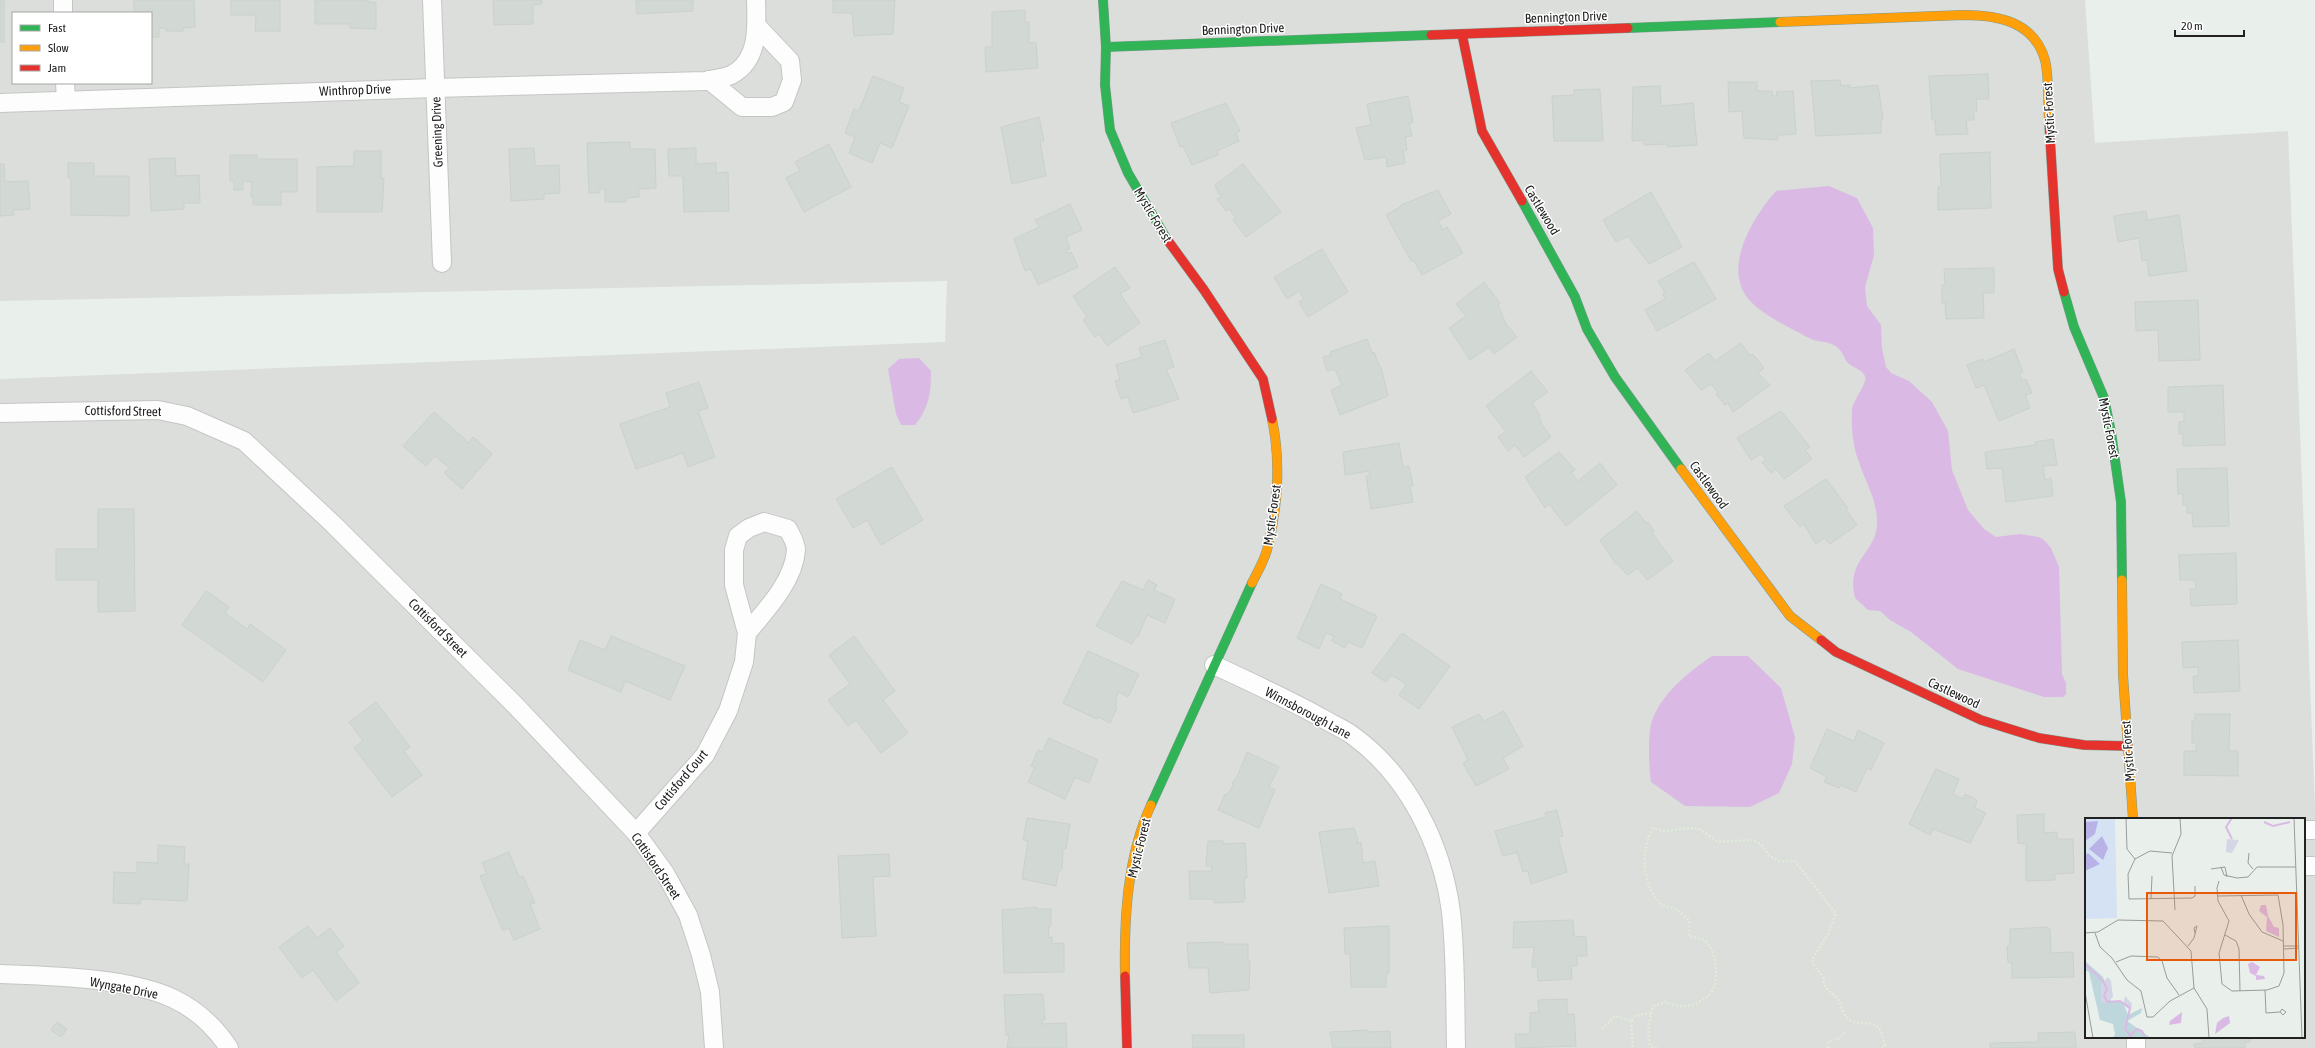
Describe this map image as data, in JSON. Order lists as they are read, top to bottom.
{
  "streets": {
    "street": [
      "Bennington Drive",
      "Winthrop Drive",
      "Mystic Forest",
      "Greening Drive",
      "Castlewood",
      "Cottisford Street",
      "Winnsborough Lane",
      "Cottisford Court",
      "Wyngate Drive"
    ]
  },
  "crossings": [
    ["Bennington Drive", "Mystic Forest"],
    ["Bennington Drive", "Castlewood"],
    ["Winthrop Drive", "Greening Drive"],
    ["Mystic Forest", "Castlewood"],
    ["Mystic Forest", "Winnsborough Lane"],
    ["Cottisford Street", "Cottisford Court"]
  ],
  "legend": ["Fast", "Slow", "Jam"],
  "scale_bar": "20 m"
}
